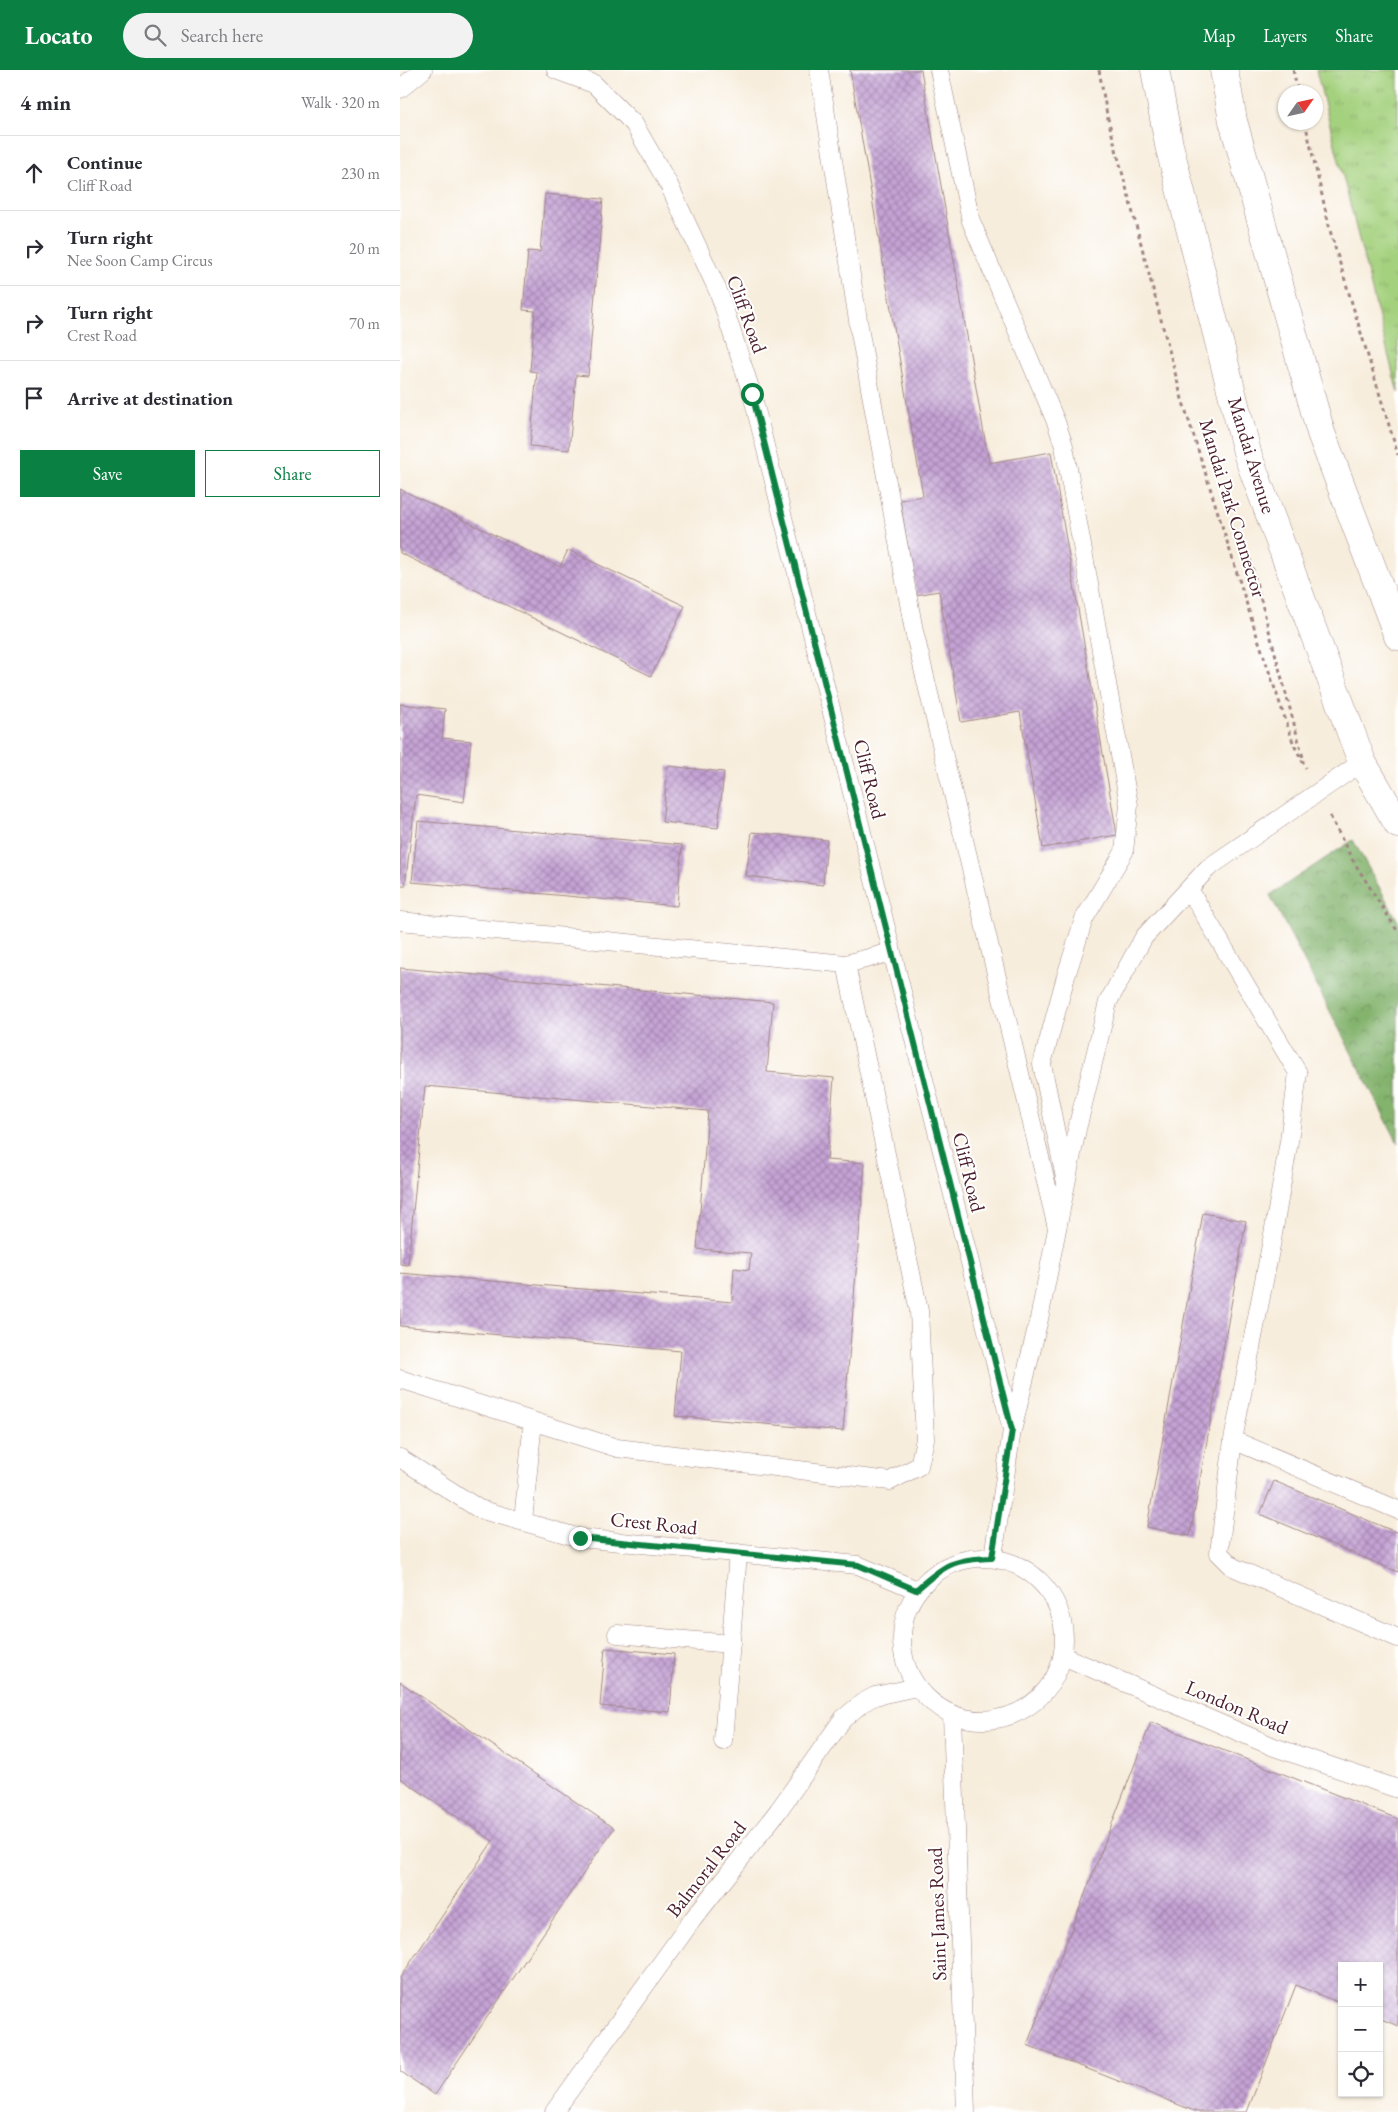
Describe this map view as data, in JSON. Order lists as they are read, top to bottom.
{
  "streets": {
    "main road": ["Mandai Avenue"],
    "lane": [
      "Cliff Road",
      "Crest Road",
      "London Road",
      "Balmoral Road",
      "Saint James Road"
    ],
    "path": ["Mandai Park Connector"]
  },
  "crossings": [
    ["Cliff Road", "Crest Road"],
    ["Cliff Road", "London Road"],
    ["Cliff Road", "Balmoral Road"],
    ["Cliff Road", "Saint James Road"],
    ["Crest Road", "London Road"],
    ["Crest Road", "Balmoral Road"],
    ["Crest Road", "Saint James Road"],
    ["London Road", "Balmoral Road"],
    ["London Road", "Saint James Road"],
    ["Balmoral Road", "Saint James Road"]
  ],
  "north": "top right",
  "page": {
    "header": "Locato",
    "search": "Search here",
    "nav": ["Map", "Layers", "Share"],
    "heading": ["4 min", "Walk · 320 m"],
    "list": [
      ["Continue", "Cliff Road", "230 m"],
      ["Turn right", "Nee Soon Camp Circus", "20 m"],
      ["Turn right", "Crest Road", "70 m"],
      "Arrive at destination"
    ],
    "buttons": ["Save", "Share"],
    "map_buttons": ["+", "−"]
  }
}
